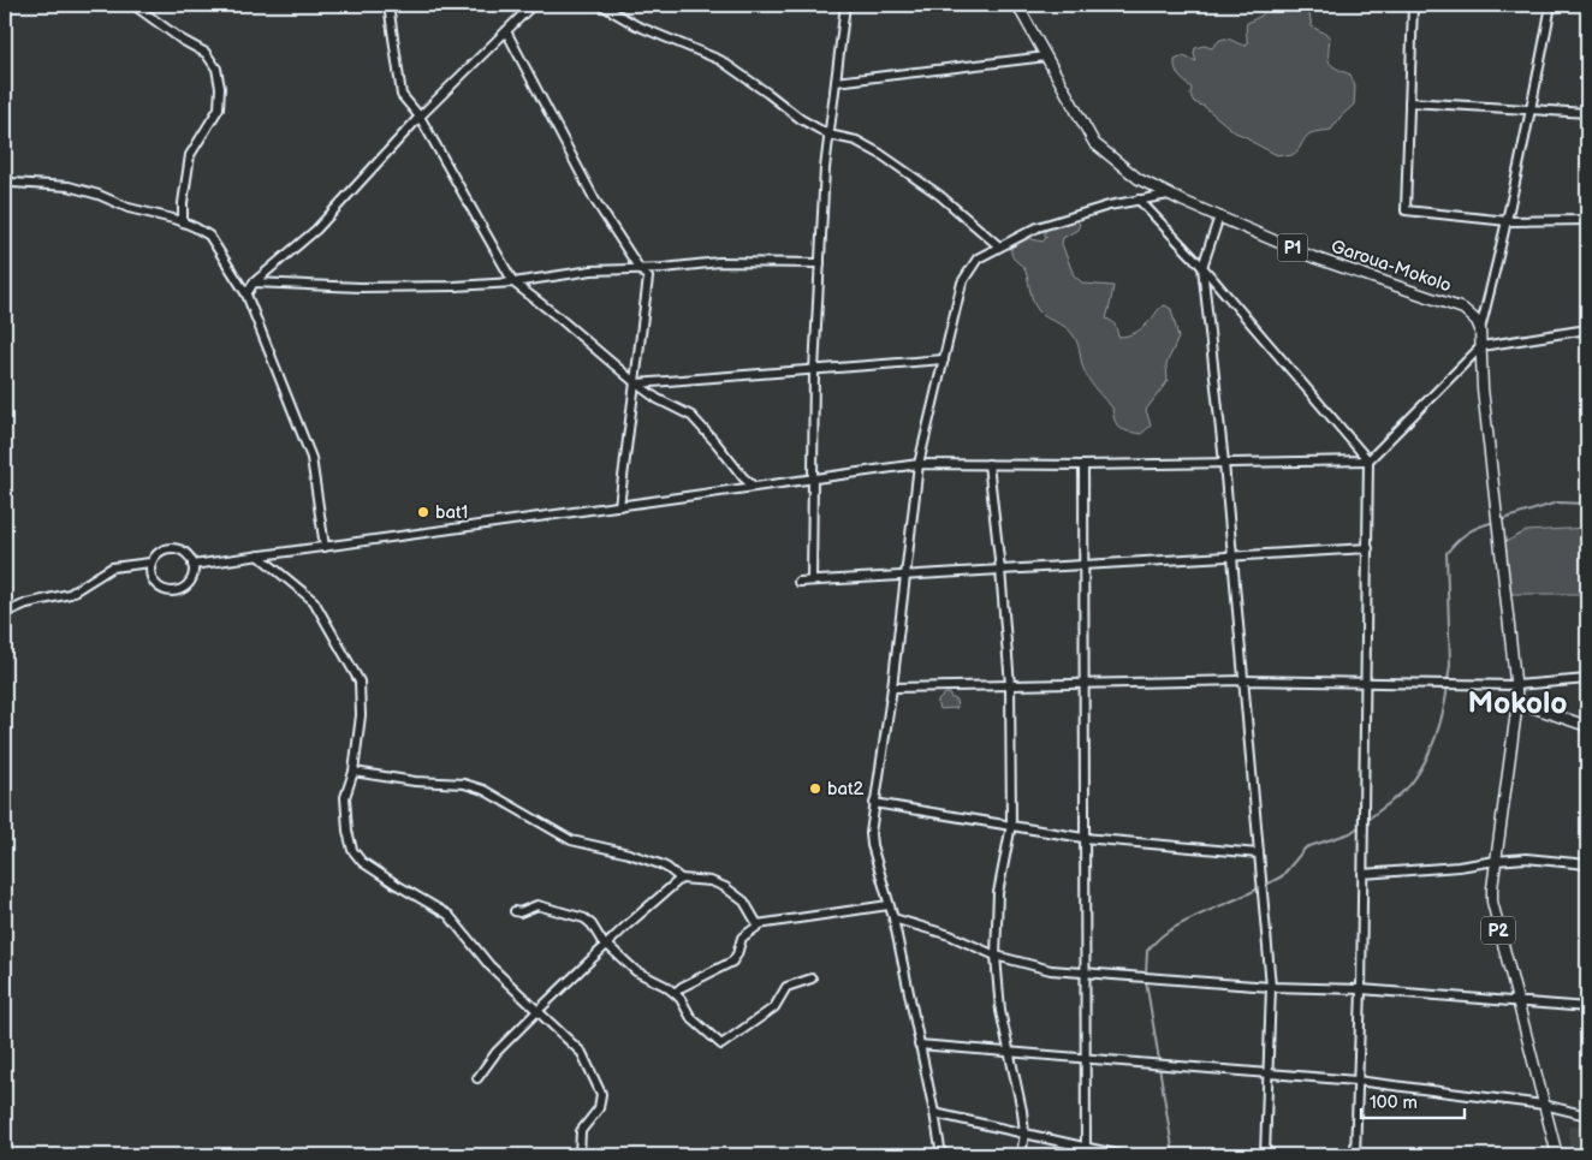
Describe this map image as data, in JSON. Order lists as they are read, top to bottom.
{
  "streets": {
    "main road": ["P1", "Garoua-Mokolo", "P2"]
  },
  "districts": ["Mokolo"],
  "places": ["bat1", "bat2"],
  "scale_bar": "100 m"
}
